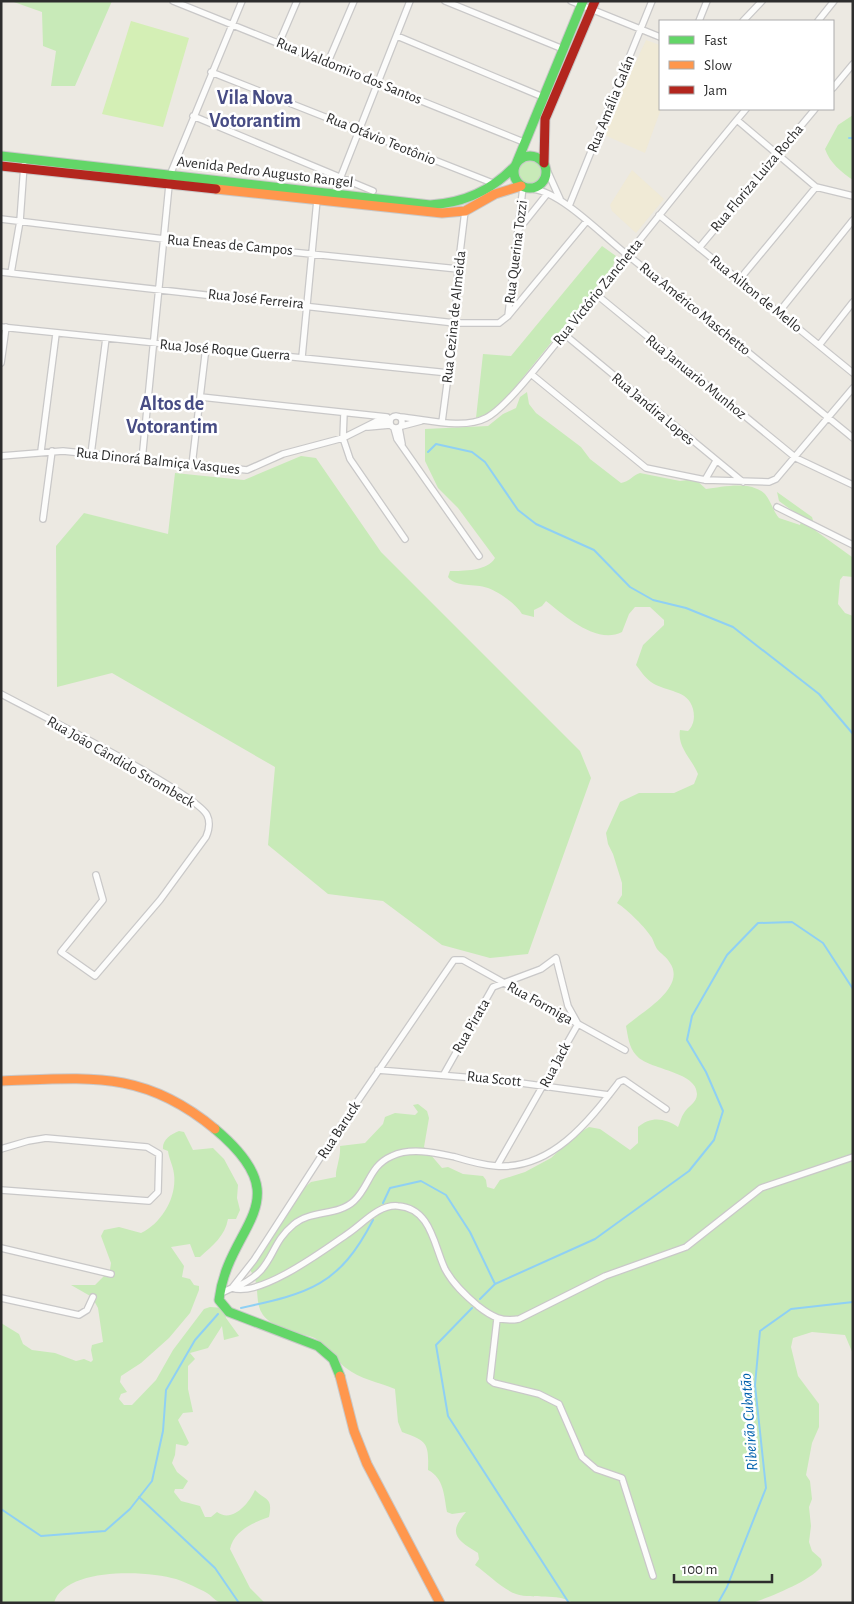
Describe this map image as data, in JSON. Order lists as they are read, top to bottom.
{
  "streets": {
    "street": [
      "Rua Waldomiro dos Santos",
      "Rua Amália Galán",
      "Rua Otávio Teotônio",
      "Avenida Pedro Augusto Rangel",
      "Rua Floriza Luiza Rocha",
      "Rua Eneas de Campos",
      "Rua Querina Tozzi",
      "Rua Victório Zanchetta",
      "Rua Ailton de Mello",
      "Rua José Ferreira",
      "Rua Américo Maschetto",
      "Rua Cezina de Almeida",
      "Rua José Roque Guerra",
      "Rua Januario Munhoz",
      "Rua Jandira Lopes",
      "Rua Dinorá Balmiça Vasques",
      "Rua João Cândido Strombeck",
      "Rua Formiga",
      "Rua Pirata",
      "Rua Jack",
      "Rua Scott",
      "Rua Baruck"
    ]
  },
  "crossings": [
    ["Rua Waldomiro dos Santos", "Avenida Pedro Augusto Rangel"],
    ["Rua Amália Galán", "Rua Américo Maschetto"],
    ["Rua Otávio Teotônio", "Avenida Pedro Augusto Rangel"],
    ["Avenida Pedro Augusto Rangel", "Rua Querina Tozzi"],
    ["Avenida Pedro Augusto Rangel", "Rua Américo Maschetto"],
    ["Avenida Pedro Augusto Rangel", "Rua Cezina de Almeida"],
    ["Rua Floriza Luiza Rocha", "Rua Ailton de Mello"],
    ["Rua Eneas de Campos", "Rua Cezina de Almeida"],
    ["Rua Querina Tozzi", "Rua José Ferreira"],
    ["Rua Querina Tozzi", "Rua Américo Maschetto"],
    ["Rua Victório Zanchetta", "Rua Ailton de Mello"],
    ["Rua Victório Zanchetta", "Rua Américo Maschetto"],
    ["Rua Victório Zanchetta", "Rua Cezina de Almeida"],
    ["Rua Victório Zanchetta", "Rua Januario Munhoz"],
    ["Rua Victório Zanchetta", "Rua Jandira Lopes"],
    ["Rua Victório Zanchetta", "Rua Dinorá Balmiça Vasques"],
    ["Rua José Ferreira", "Rua Cezina de Almeida"],
    ["Rua Cezina de Almeida", "Rua José Roque Guerra"],
    ["Rua Formiga", "Rua Pirata"],
    ["Rua Formiga", "Rua Jack"],
    ["Rua Formiga", "Rua Baruck"],
    ["Rua Pirata", "Rua Jack"],
    ["Rua Pirata", "Rua Scott"],
    ["Rua Jack", "Rua Scott"],
    ["Rua Scott", "Rua Baruck"]
  ],
  "districts": ["Vila Nova Votorantim", "Altos de Votorantim"],
  "water": ["Ribeirão Cubatão"],
  "legend": ["Fast", "Slow", "Jam"],
  "scale_bar": "100 m"
}
